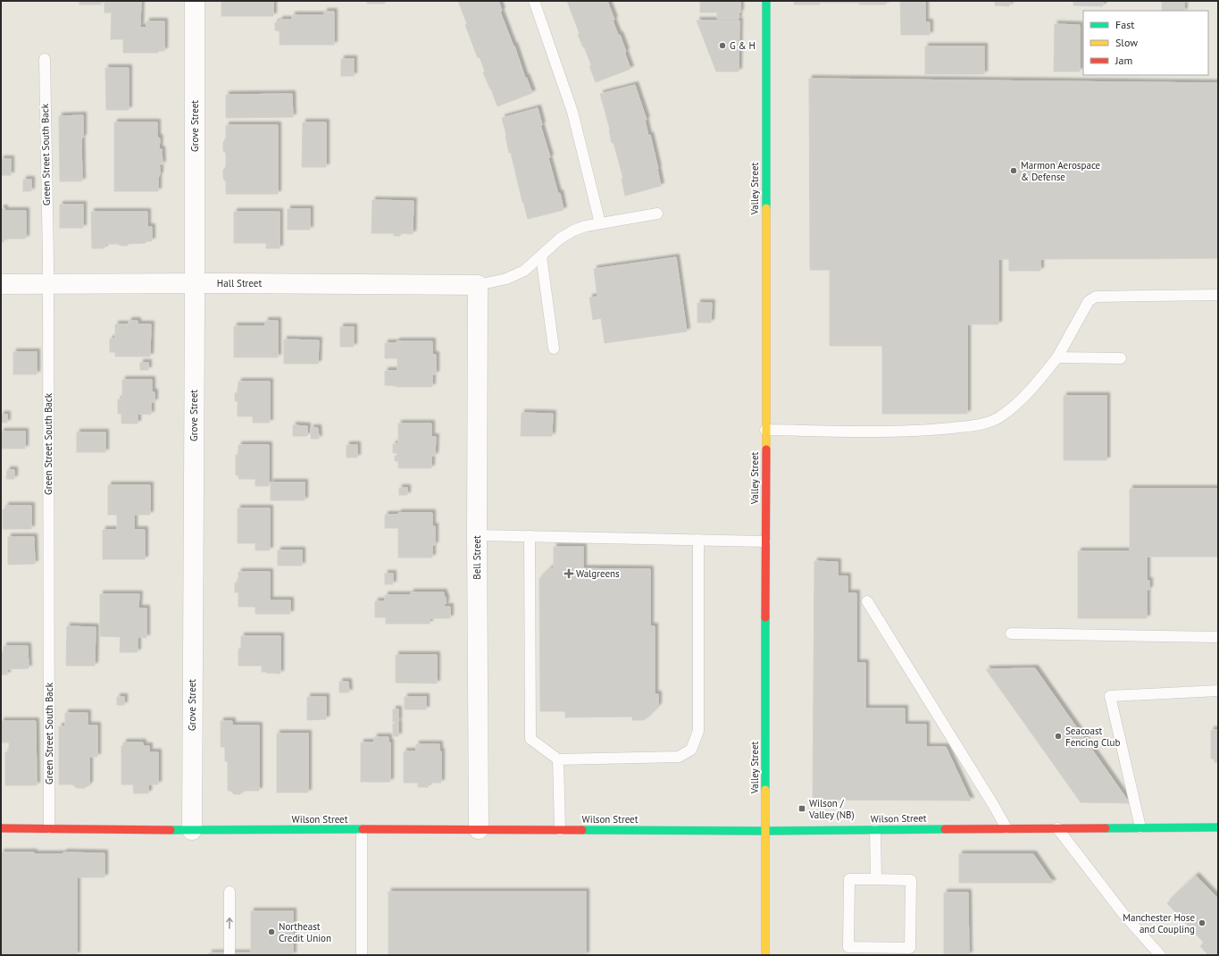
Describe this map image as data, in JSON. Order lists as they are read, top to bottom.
{
  "streets": {
    "street": [
      "Grove Street",
      "Valley Street",
      "Hall Street",
      "Bell Street",
      "Wilson Street"
    ],
    "lane": ["Green Street South Back"]
  },
  "crossings": [
    ["Grove Street", "Hall Street"],
    ["Grove Street", "Wilson Street"],
    ["Green Street South Back", "Hall Street"],
    ["Green Street South Back", "Wilson Street"],
    ["Valley Street", "Wilson Street"],
    ["Hall Street", "Bell Street"],
    ["Bell Street", "Wilson Street"]
  ],
  "places": {
    "other": [
      "G & H",
      "Marmon Aerospace & Defense",
      "Seacoast Fencing Club",
      "Manchester Hose and Coupling",
      "Northeast Credit Union"
    ],
    "health": ["Walgreens"],
    "transit": ["Wilson / Valley (NB)"]
  },
  "legend": ["Fast", "Slow", "Jam"]
}
